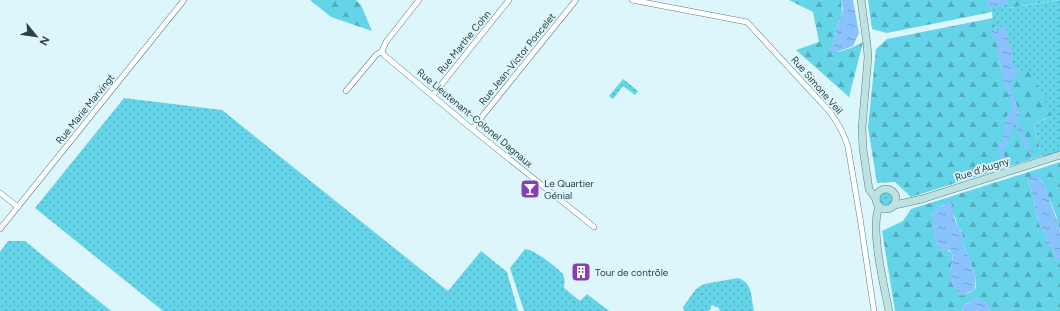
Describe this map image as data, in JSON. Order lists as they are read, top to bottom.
{
  "streets": {
    "main road": ["Rue d'Augny"],
    "street": [
      "Rue Marthe Cohn",
      "Rue Jean-Victor Poncelet",
      "Rue Simone Veil",
      "Rue Marie Marvingt",
      "Rue Lieutenant-Colonel Dagnaux"
    ]
  },
  "crossings": [
    ["Rue Marthe Cohn", "Rue Lieutenant-Colonel Dagnaux"],
    ["Rue Jean-Victor Poncelet", "Rue Lieutenant-Colonel Dagnaux"]
  ],
  "places": {
    "bar": ["Le Quartier Génial"],
    "building": ["Tour de contrôle"]
  },
  "north": "bottom right"
}
